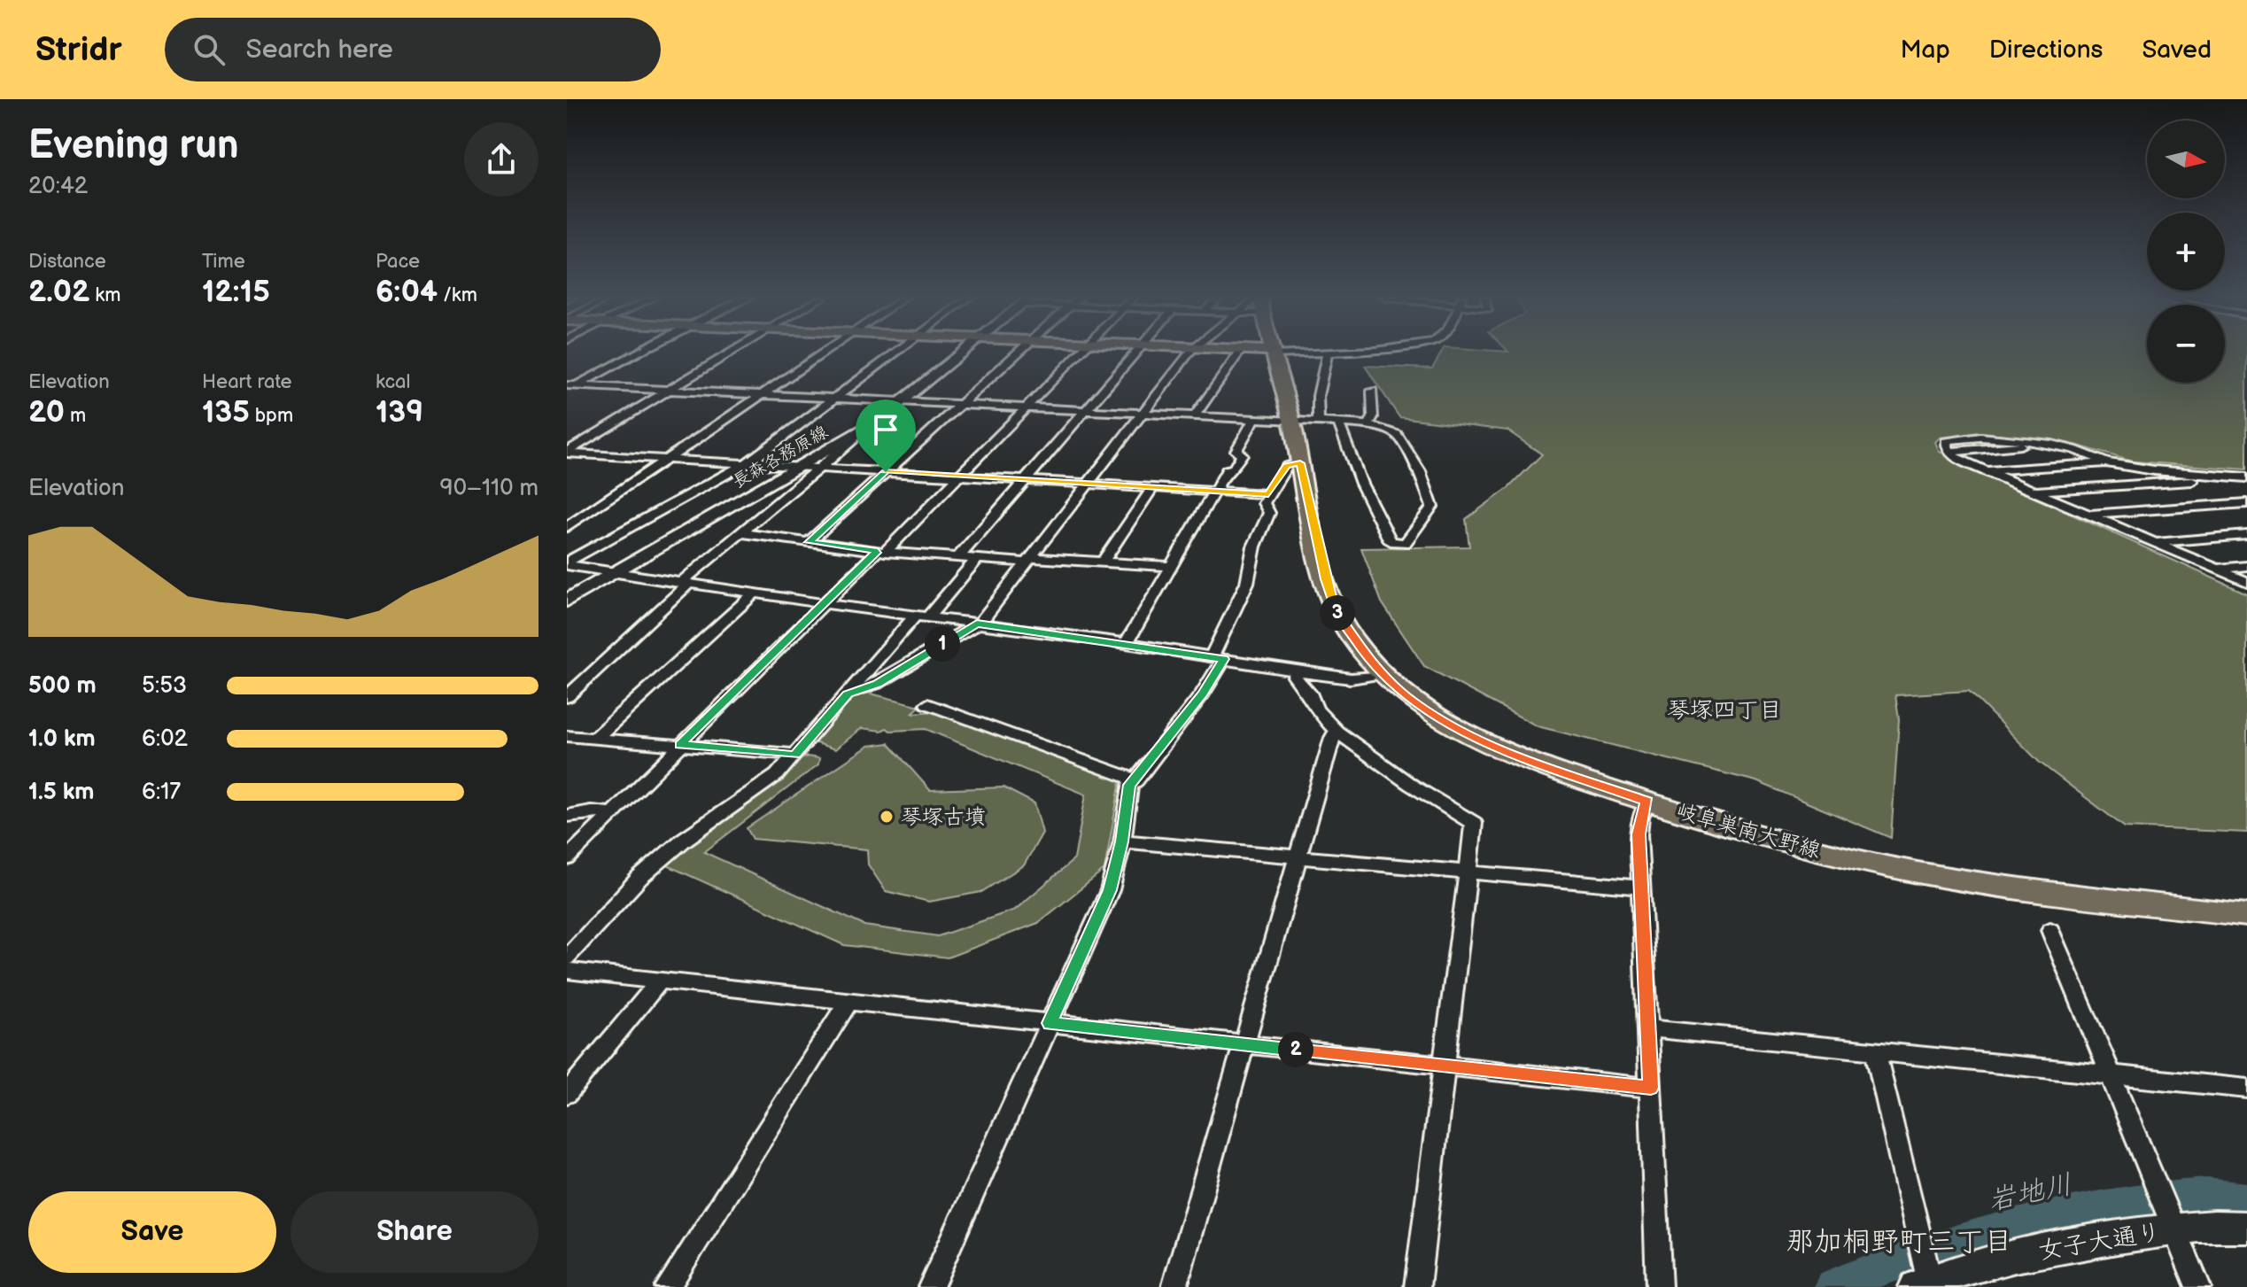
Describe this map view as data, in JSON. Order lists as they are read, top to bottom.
{
  "streets": {
    "main road": ["長森各務原線", "岐阜巣南大野線", "女子大通り"]
  },
  "districts": ["琴塚四丁目", "那加桐野町三丁目"],
  "water": ["岩地川"],
  "places": ["琴塚古墳"],
  "north": "right",
  "page": {
    "header": "Stridr",
    "search": "Search here",
    "nav": ["Map", "Directions", "Saved"],
    "heading": ["Evening run", "20:42"],
    "map_buttons": ["+", "−"],
    "stats": [
      ["Distance", "2.02 km"],
      ["Time", "12:15"],
      ["Pace", "6:04 /km"],
      ["Elevation", "20 m"],
      ["Heart rate", "135 bpm"],
      ["kcal", "139"]
    ],
    "chart": ["Elevation", "90–110 m"],
    "pins": ["3", "1", "2"],
    "list": [
      {
        "name": "500 m",
        "note": "5:53"
      },
      {
        "name": "1.0 km",
        "note": "6:02"
      },
      {
        "name": "1.5 km",
        "note": "6:17"
      }
    ],
    "buttons": ["Save", "Share"]
  }
}
